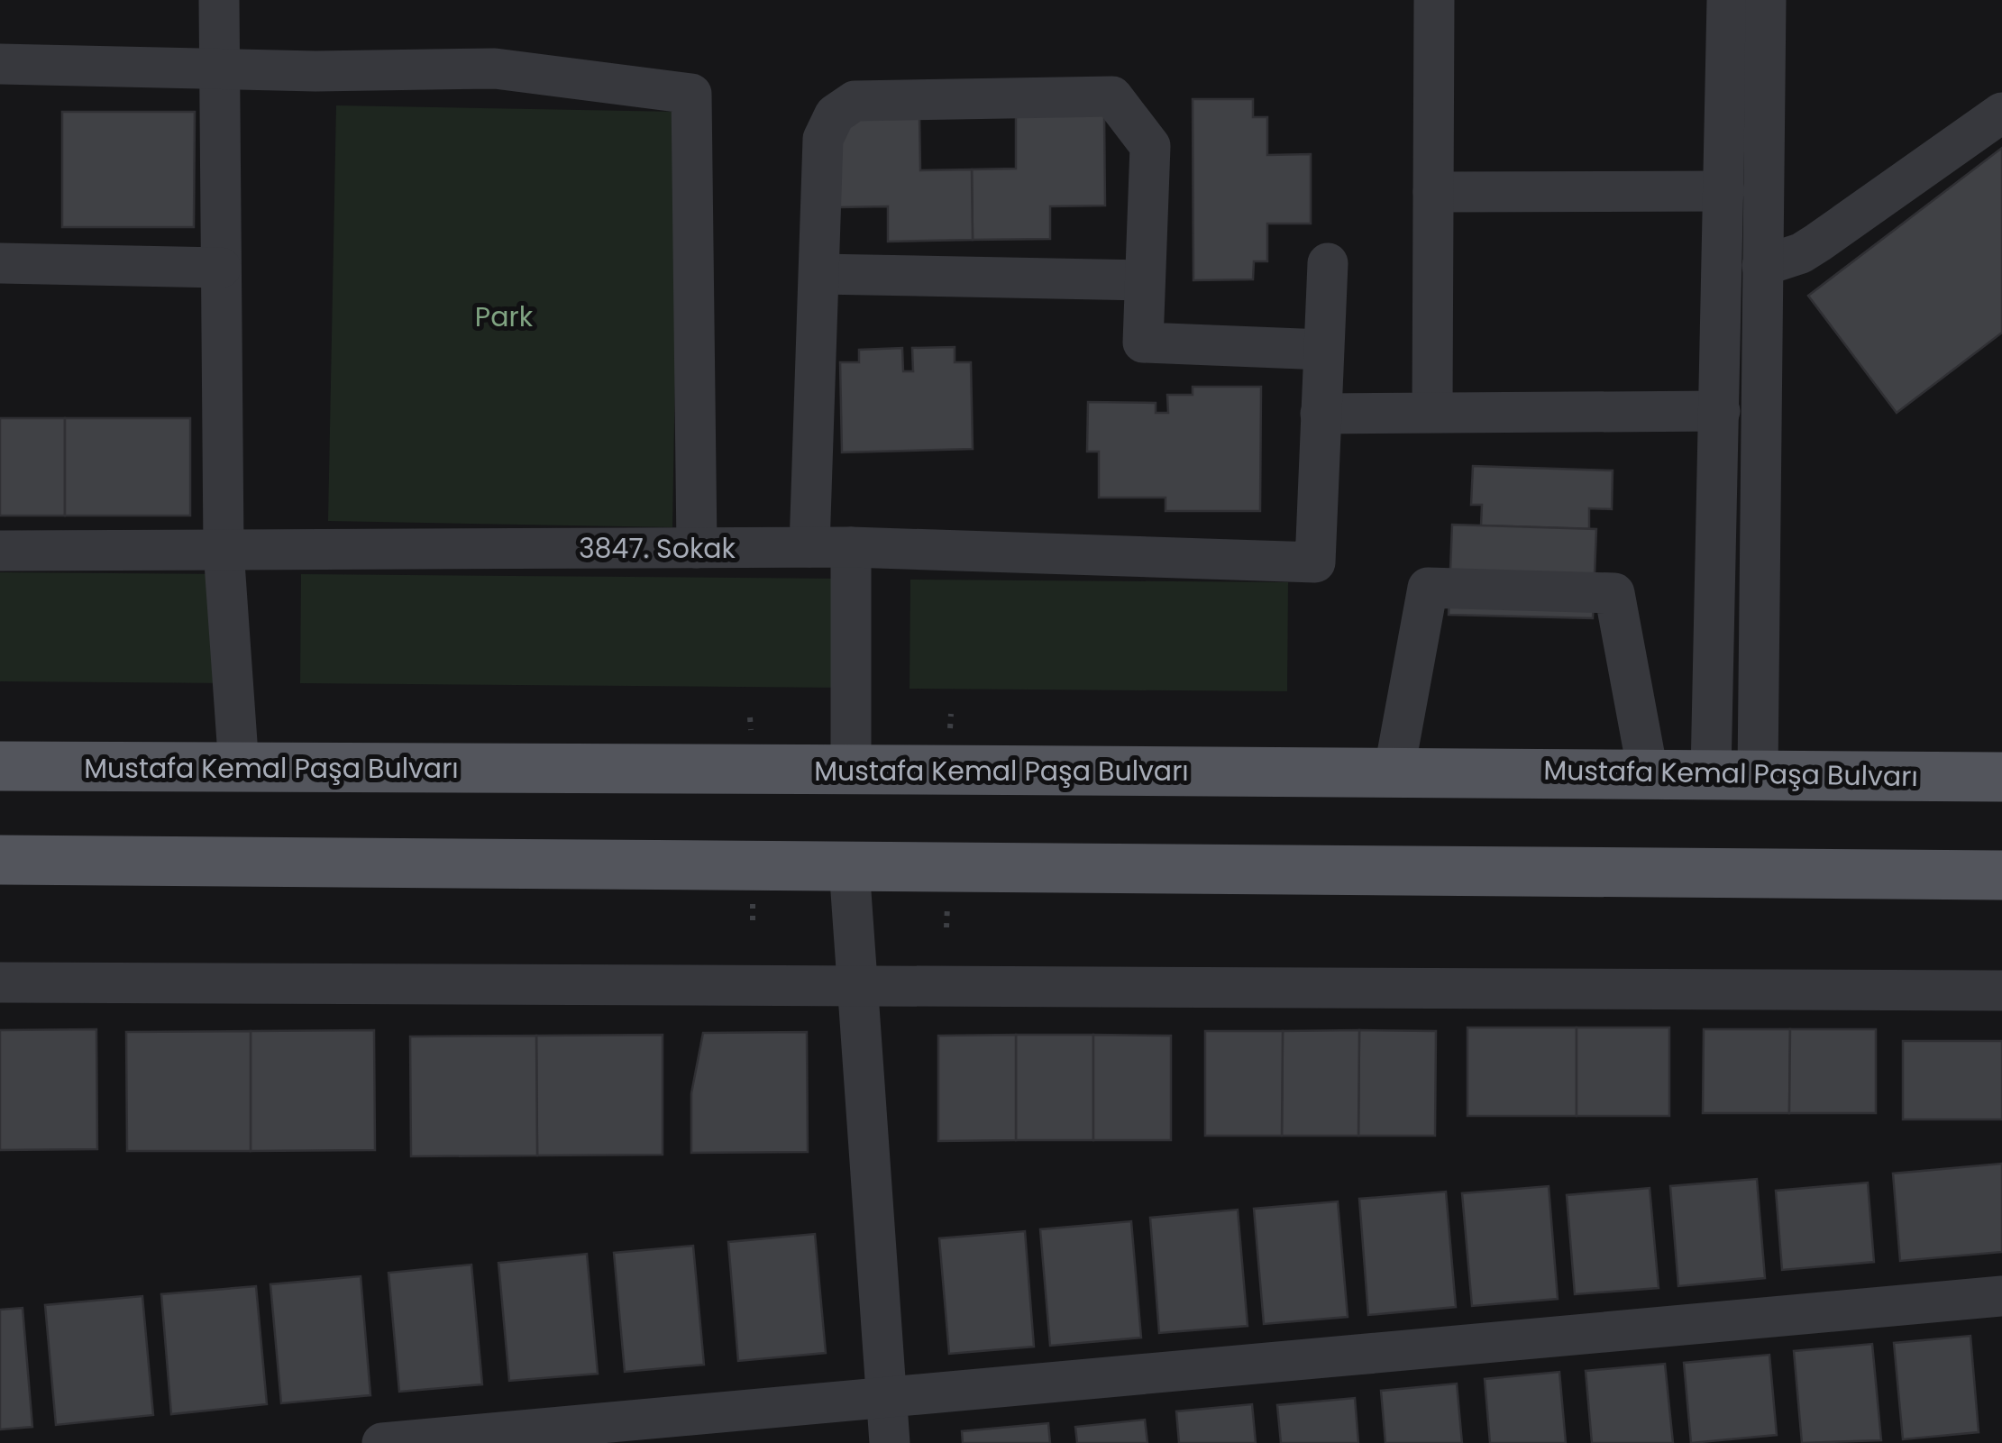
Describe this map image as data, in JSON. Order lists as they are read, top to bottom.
{
  "streets": {
    "main road": ["Mustafa Kemal Paşa Bulvarı"],
    "street": ["3847. Sokak"]
  },
  "parks": ["Park"]
}
